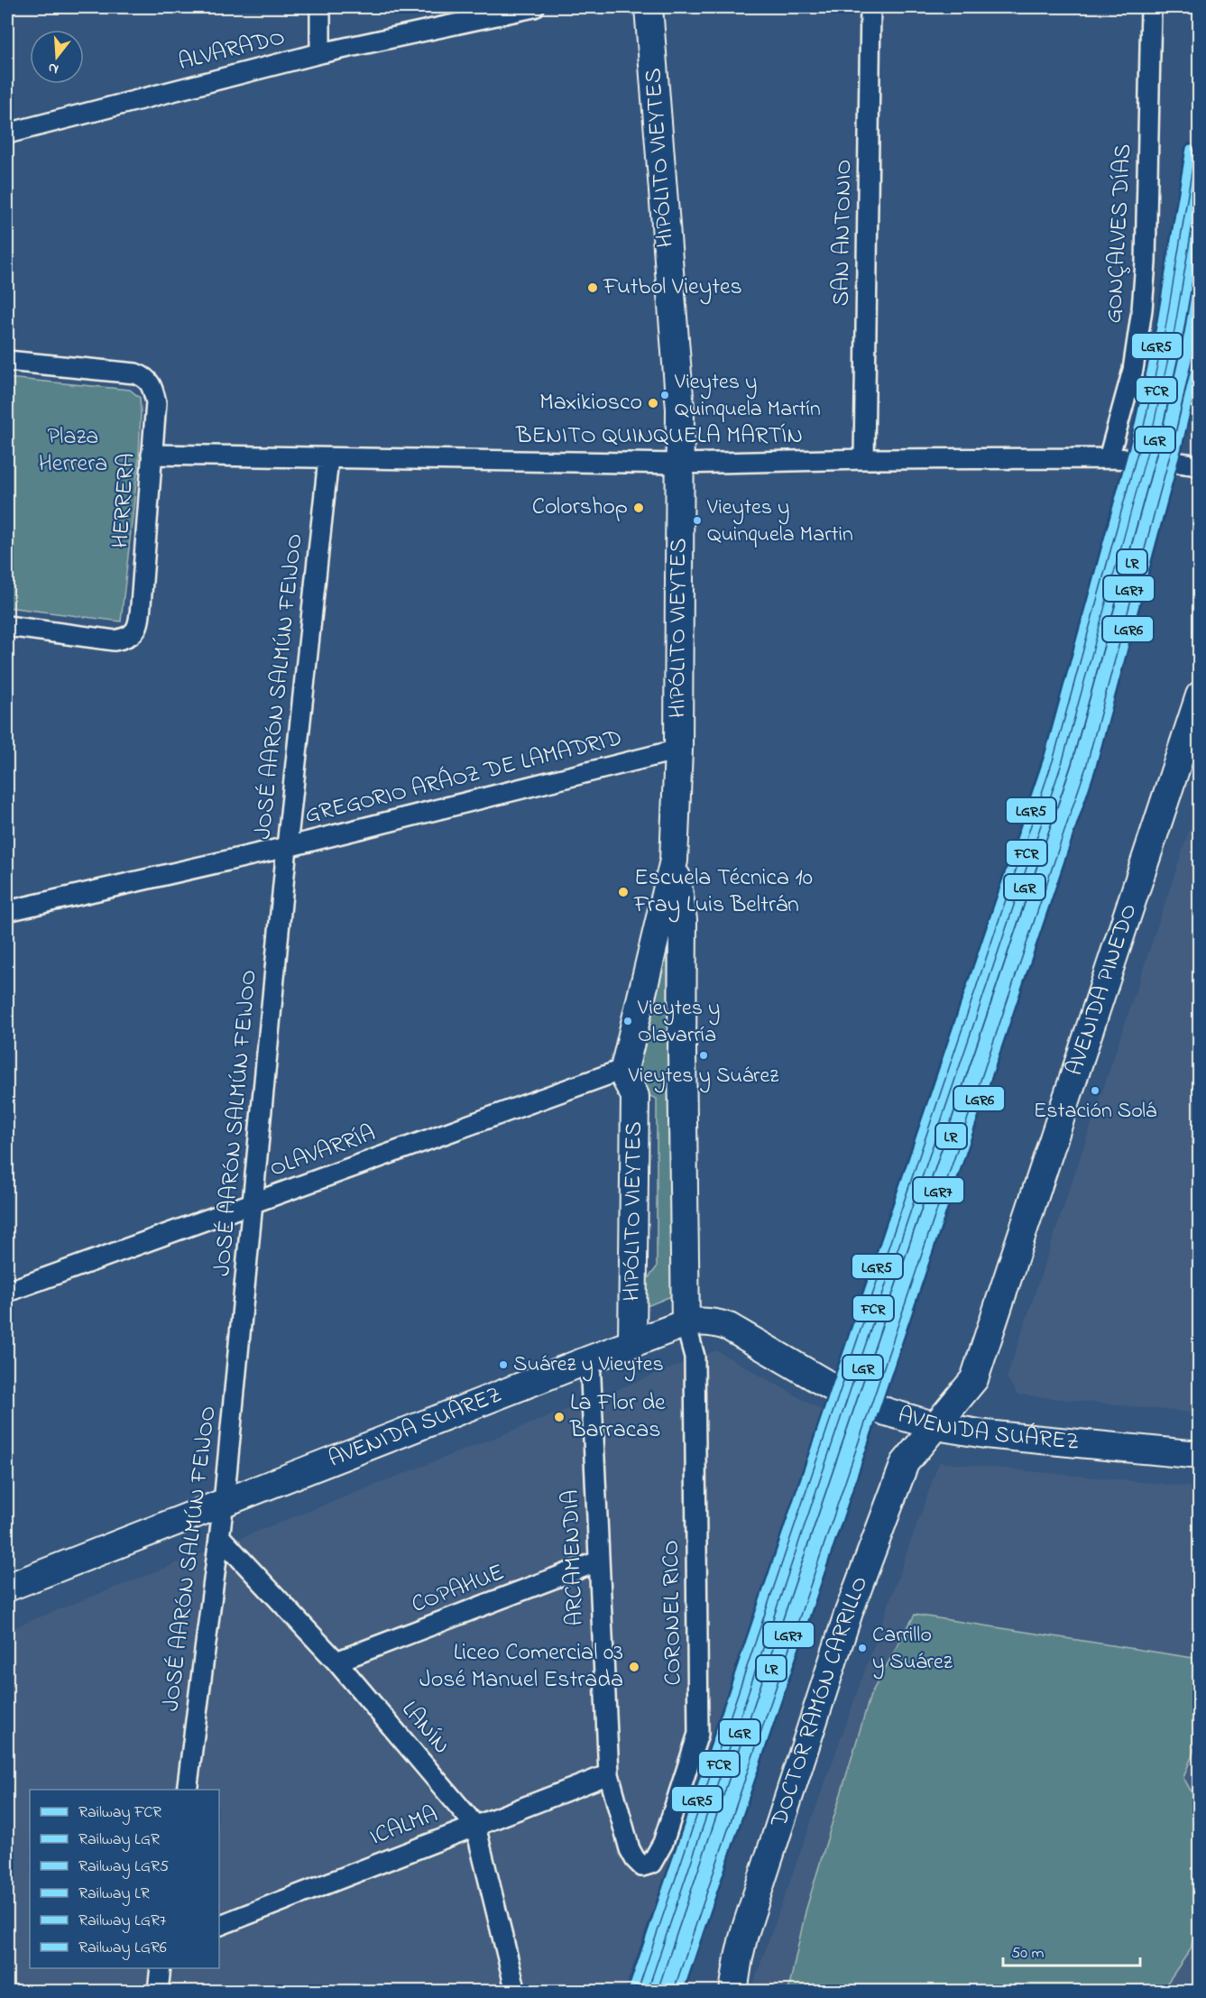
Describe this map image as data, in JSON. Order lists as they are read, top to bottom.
{
  "streets": {
    "main road": [
      "HIPÓLITO VIEYTES",
      "AVENIDA PINEDO",
      "AVENIDA SUÁREZ",
      "DOCTOR RAMÓN CARRILLO"
    ],
    "street": [
      "ALVARADO",
      "SAN ANTONIO",
      "GONÇALVES DÍAS",
      "BENITO QUINQUELA MARTÍN",
      "HERRERA",
      "JOSÉ AARÓN SALMÚN FEIJOO",
      "GREGORIO ARÁOZ DE LAMADRID",
      "OLAVARRÍA",
      "ARCAMENDIA",
      "COPAHUE",
      "CORONEL RICO",
      "LANÍN",
      "ICALMA"
    ]
  },
  "crossings": [
    ["HIPÓLITO VIEYTES", "BENITO QUINQUELA MARTÍN"],
    ["HIPÓLITO VIEYTES", "GREGORIO ARÁOZ DE LAMADRID"],
    ["HIPÓLITO VIEYTES", "OLAVARRÍA"],
    ["HIPÓLITO VIEYTES", "AVENIDA SUÁREZ"],
    ["HIPÓLITO VIEYTES", "CORONEL RICO"],
    ["SAN ANTONIO", "BENITO QUINQUELA MARTÍN"],
    ["GONÇALVES DÍAS", "BENITO QUINQUELA MARTÍN"],
    ["BENITO QUINQUELA MARTÍN", "HERRERA"],
    ["BENITO QUINQUELA MARTÍN", "JOSÉ AARÓN SALMÚN FEIJOO"],
    ["JOSÉ AARÓN SALMÚN FEIJOO", "GREGORIO ARÁOZ DE LAMADRID"],
    ["JOSÉ AARÓN SALMÚN FEIJOO", "OLAVARRÍA"],
    ["JOSÉ AARÓN SALMÚN FEIJOO", "AVENIDA SUÁREZ"],
    ["JOSÉ AARÓN SALMÚN FEIJOO", "LANÍN"],
    ["AVENIDA PINEDO", "AVENIDA SUÁREZ"],
    ["AVENIDA PINEDO", "DOCTOR RAMÓN CARRILLO"],
    ["AVENIDA SUÁREZ", "ARCAMENDIA"],
    ["AVENIDA SUÁREZ", "CORONEL RICO"],
    ["AVENIDA SUÁREZ", "DOCTOR RAMÓN CARRILLO"],
    ["ARCAMENDIA", "COPAHUE"],
    ["ARCAMENDIA", "CORONEL RICO"],
    ["ARCAMENDIA", "ICALMA"],
    ["COPAHUE", "LANÍN"],
    ["LANÍN", "ICALMA"]
  ],
  "parks": ["Plaza Herrera"],
  "places": [
    "Futbol Vieytes",
    "Vieytes y Quinquela Martín",
    "Maxikiosco",
    "Colorshop",
    "Vieytes y Quinquela Martin",
    "Escuela Técnica 10 Fray Luis Beltrán",
    "Vieytes y Olavarría",
    "Vieytes y Suárez",
    "Estación Solá",
    "Suárez y Vieytes",
    "La Flor de Barracas",
    "Carrillo y Suárez",
    "Liceo Comercial 03 José Manuel Estrada"
  ],
  "lines": [
    "rail line LGR5",
    "rail line FCR",
    "rail line LGR",
    "rail line LR",
    "rail line LGR7",
    "rail line LGR6"
  ],
  "legend": [
    "Railway FCR",
    "Railway LGR",
    "Railway LGR5",
    "Railway LR",
    "Railway LGR7",
    "Railway LGR6"
  ],
  "scale_bar": "50 m",
  "north": "bottom"
}
